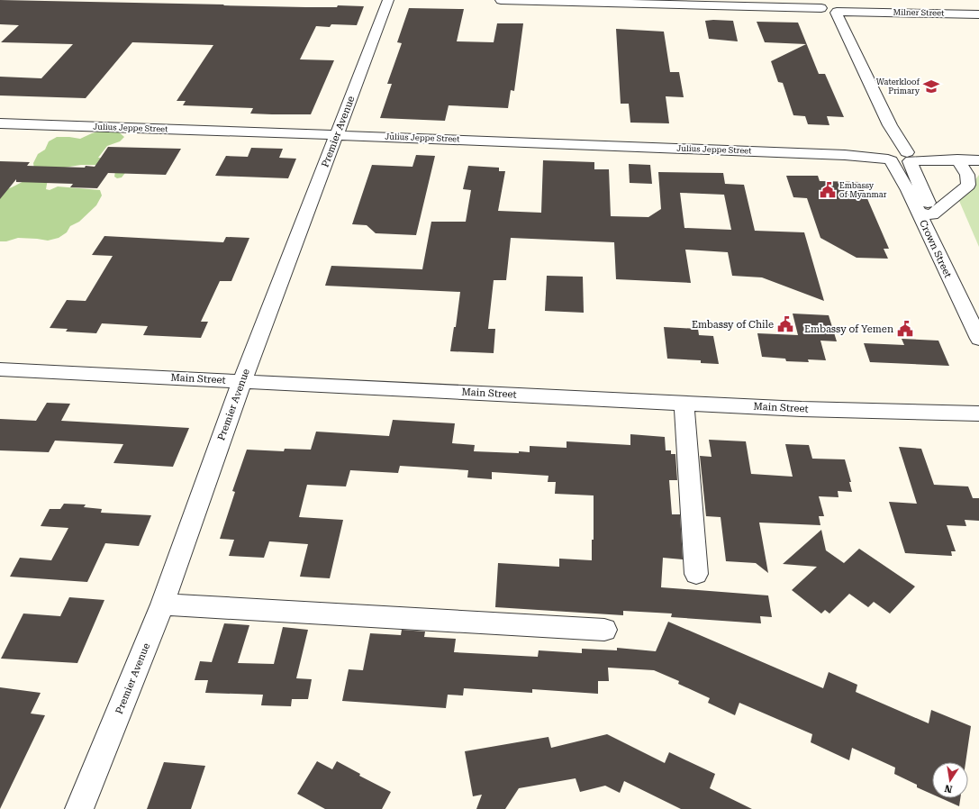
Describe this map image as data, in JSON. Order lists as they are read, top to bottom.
{
  "streets": {
    "street": [
      "Milner Street",
      "Julius Jeppe Street",
      "Premier Avenue",
      "Crown Street",
      "Main Street"
    ]
  },
  "crossings": [
    ["Milner Street", "Crown Street"],
    ["Julius Jeppe Street", "Premier Avenue"],
    ["Julius Jeppe Street", "Crown Street"],
    ["Premier Avenue", "Main Street"]
  ],
  "places": {
    "school or university": ["Waterkloof Primary"],
    "public building": ["Embassy of Myanmar", "Embassy of Chile", "Embassy of Yemen"]
  },
  "north": "bottom"
}
